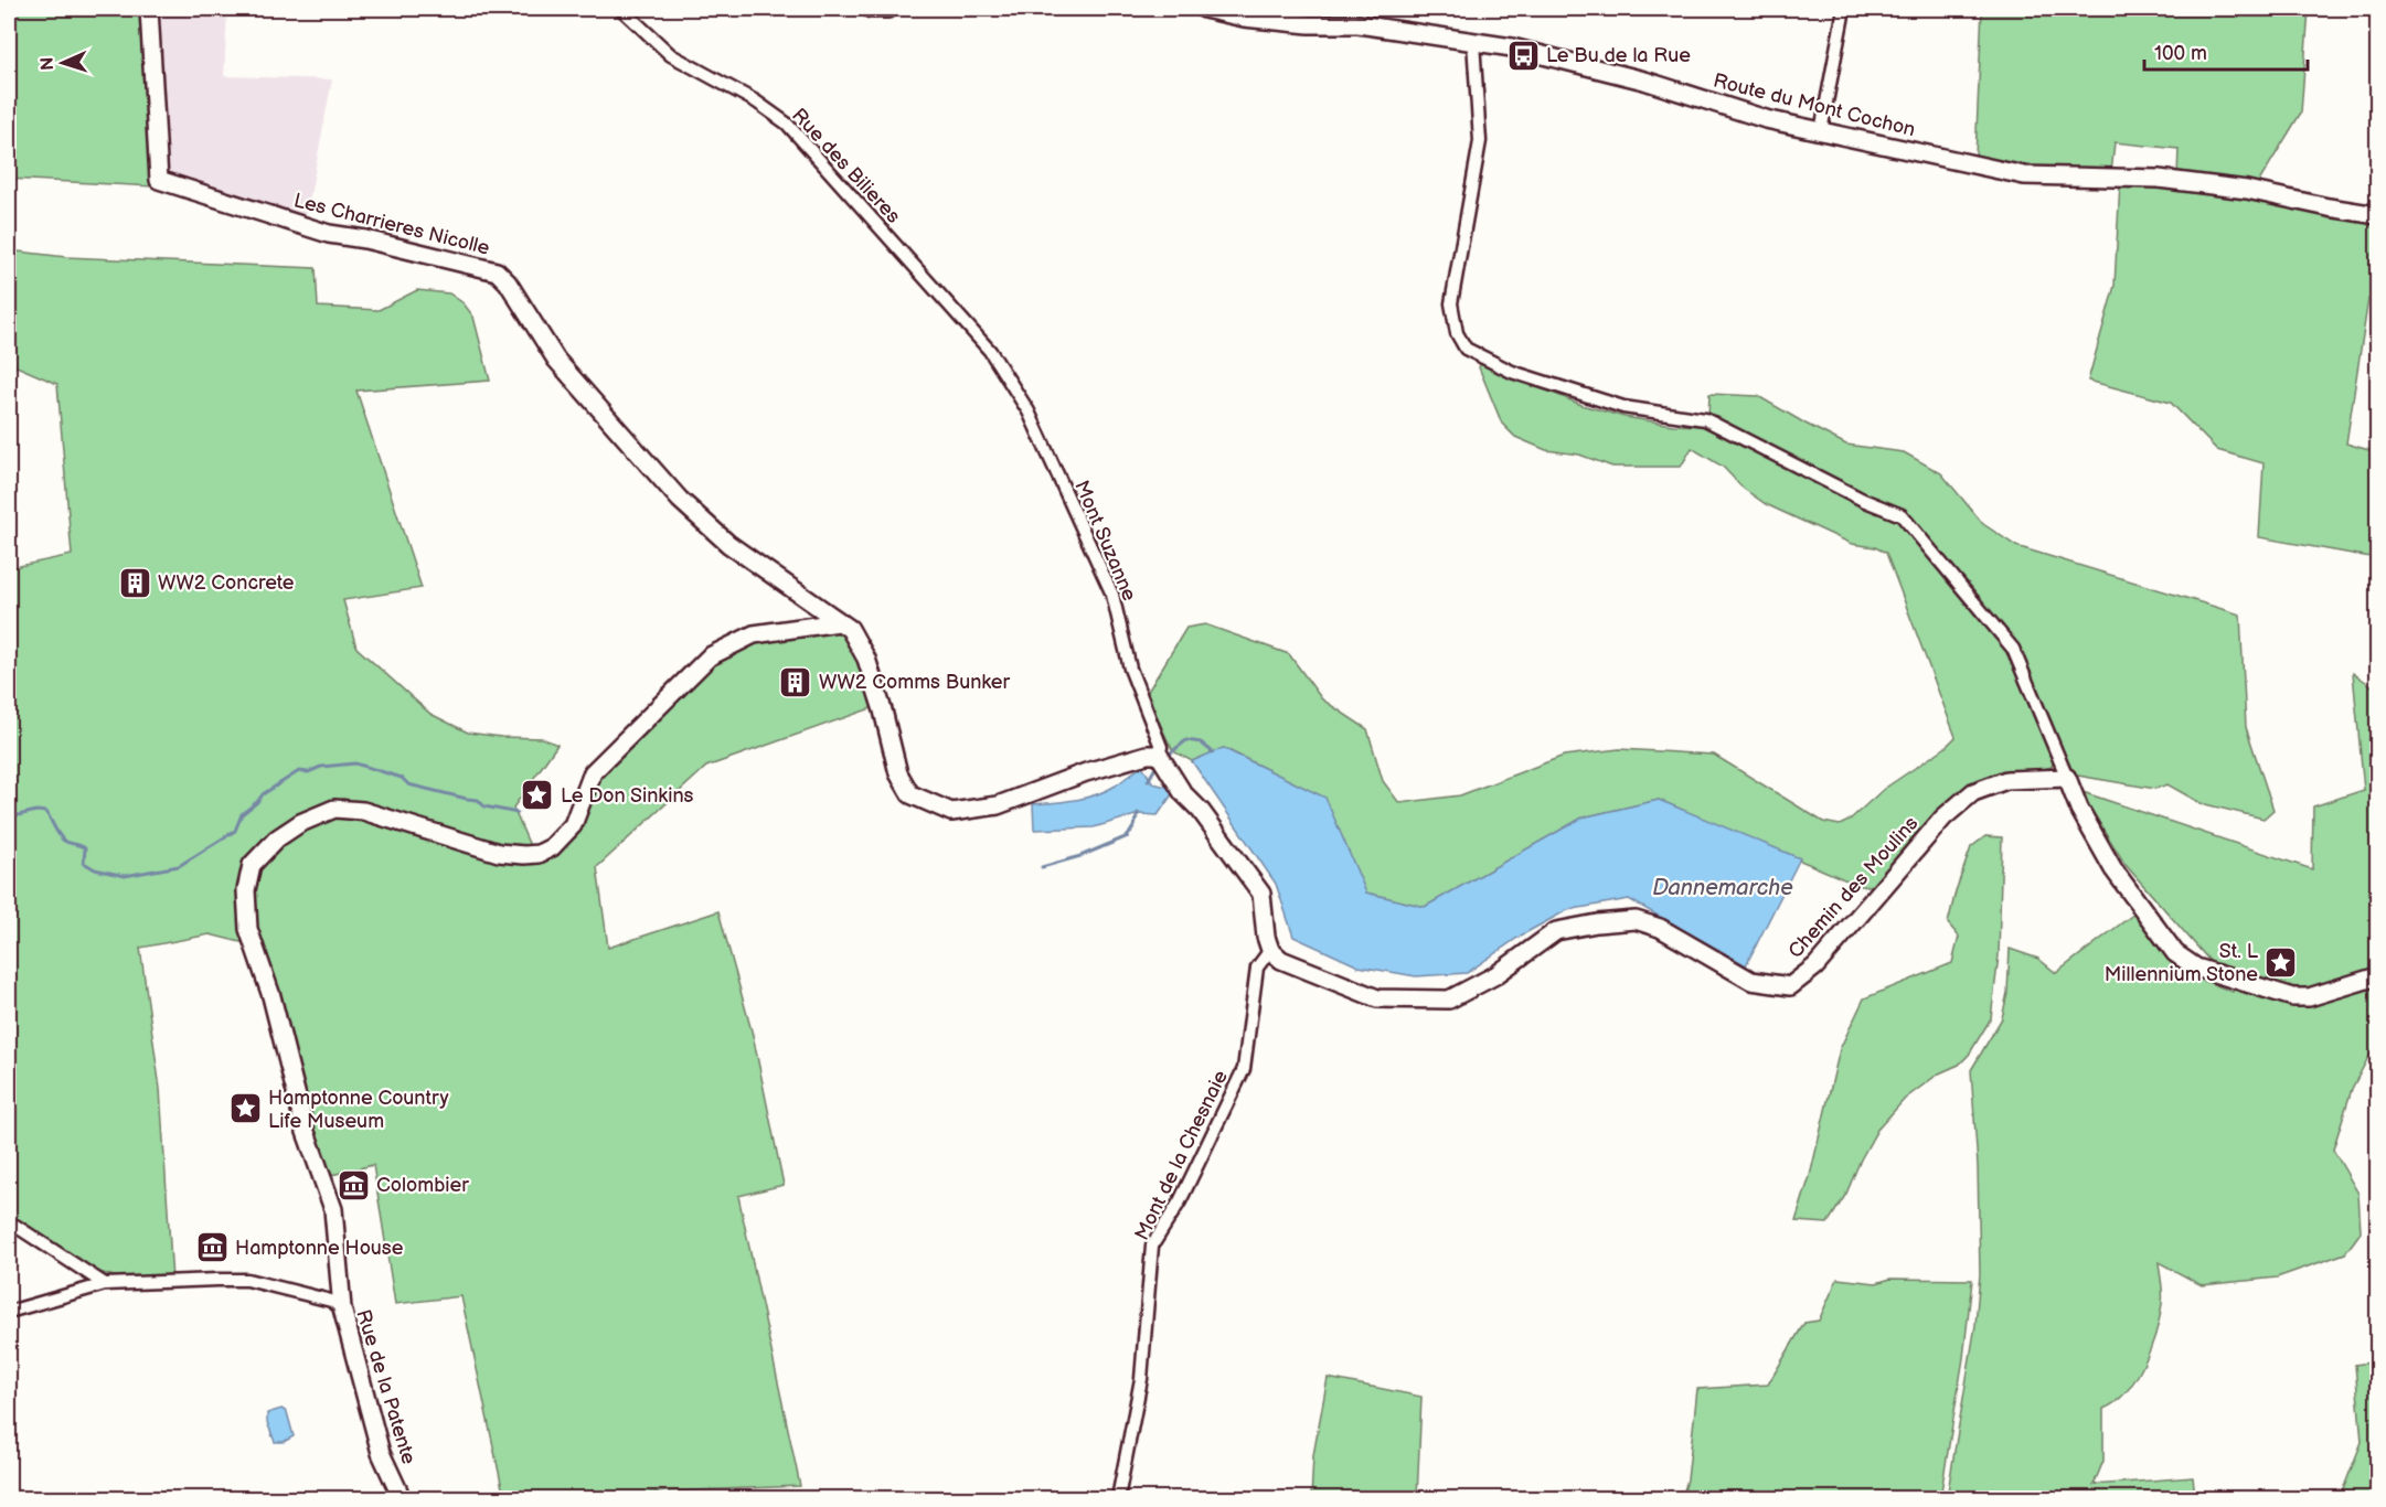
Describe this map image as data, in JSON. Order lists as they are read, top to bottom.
{
  "streets": {
    "street": [
      "Route du Mont Cochon",
      "Rue des Bilieres",
      "Les Charrieres Nicolle",
      "Mont Suzanne",
      "Chemin des Moulins",
      "Mont de la Chesnaie",
      "Rue de la Patente"
    ]
  },
  "crossings": [
    ["Rue des Bilieres", "Mont Suzanne"],
    ["Chemin des Moulins", "Mont de la Chesnaie"]
  ],
  "water": ["Dannemarche"],
  "places": {
    "bus stop": ["Le Bu de la Rue"],
    "building": ["WW2 Concrete", "WW2 Comms Bunker"],
    "place": ["Le Don Sinkins", "St. L Millennium Stone", "Hamptonne Country Life Museum"],
    "museum": ["Colombier", "Hamptonne House"]
  },
  "scale_bar": "100 m",
  "north": "left"
}
